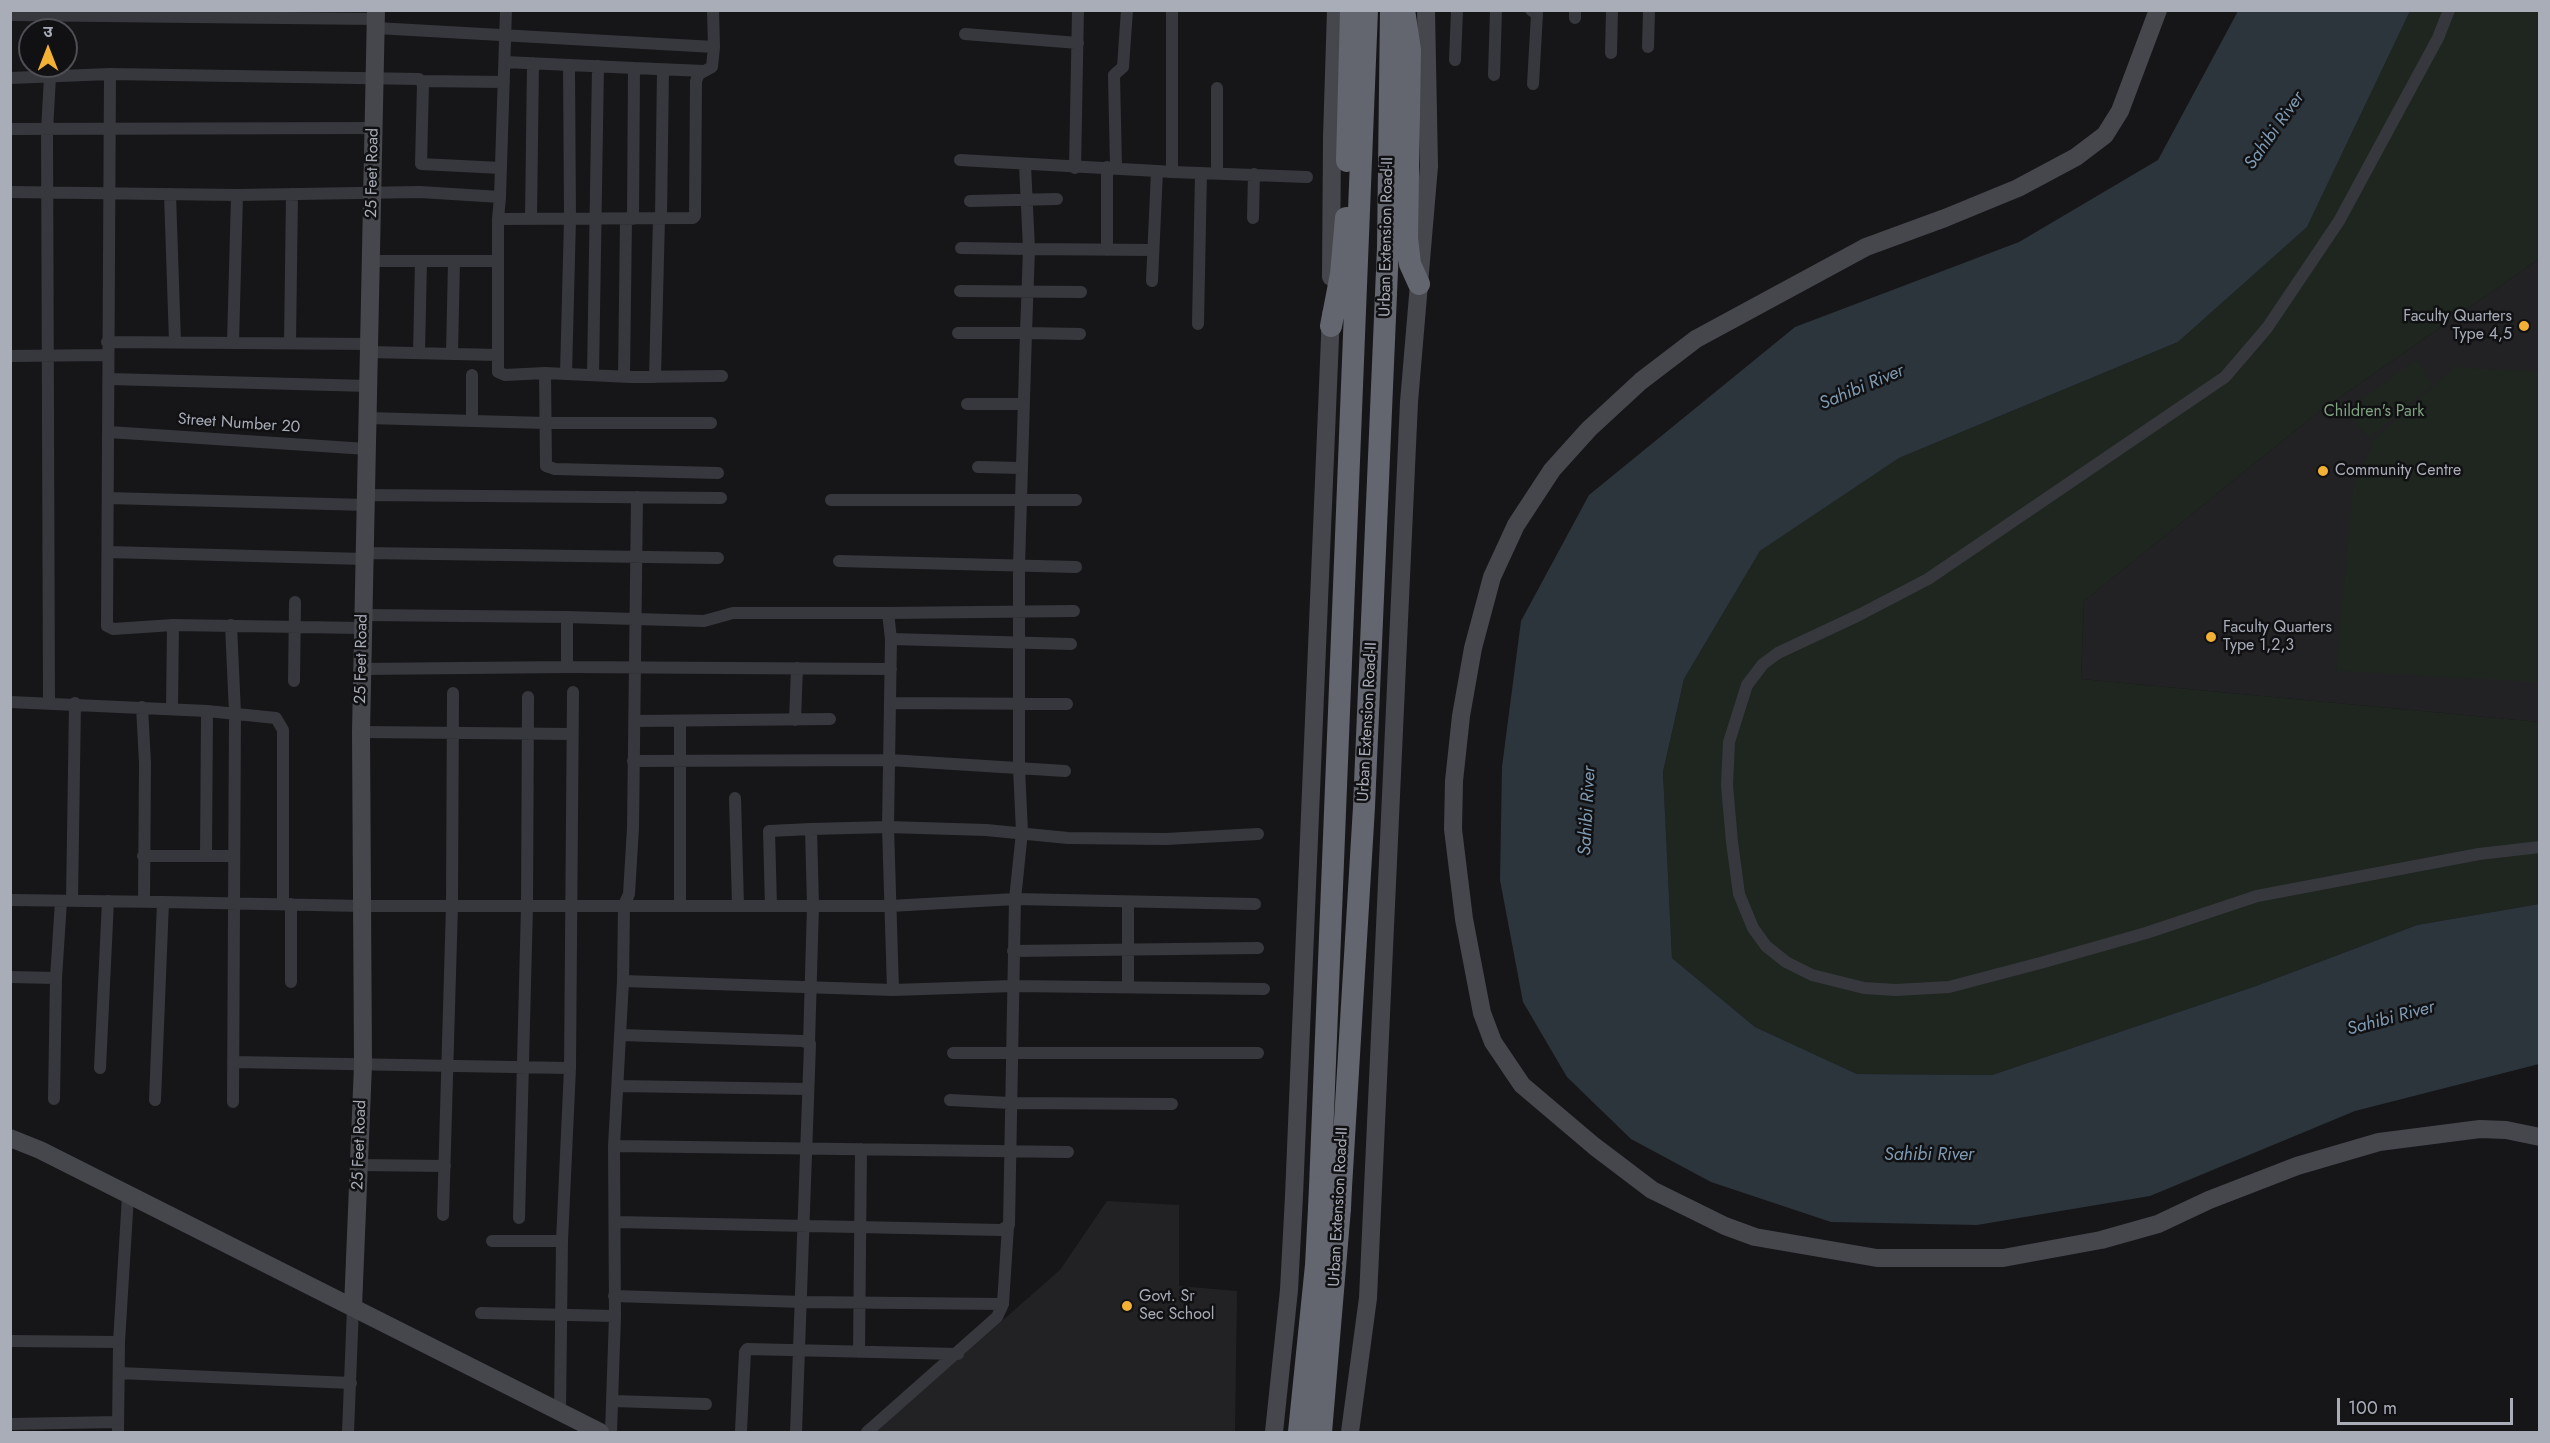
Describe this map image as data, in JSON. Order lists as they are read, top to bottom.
{
  "streets": {
    "highway": ["Urban Extension Road-II"],
    "street": ["25 Feet Road", "Street Number 20"]
  },
  "crossings": [
    ["25 Feet Road", "Street Number 20"]
  ],
  "water": ["Sahibi River"],
  "parks": ["Children's Park"],
  "places": [
    "Faculty Quarters Type 4,5",
    "Community Centre",
    "Faculty Quarters Type 1,2,3",
    "Govt. Sr Sec School"
  ],
  "scale_bar": "100 m",
  "north": "top"
}
